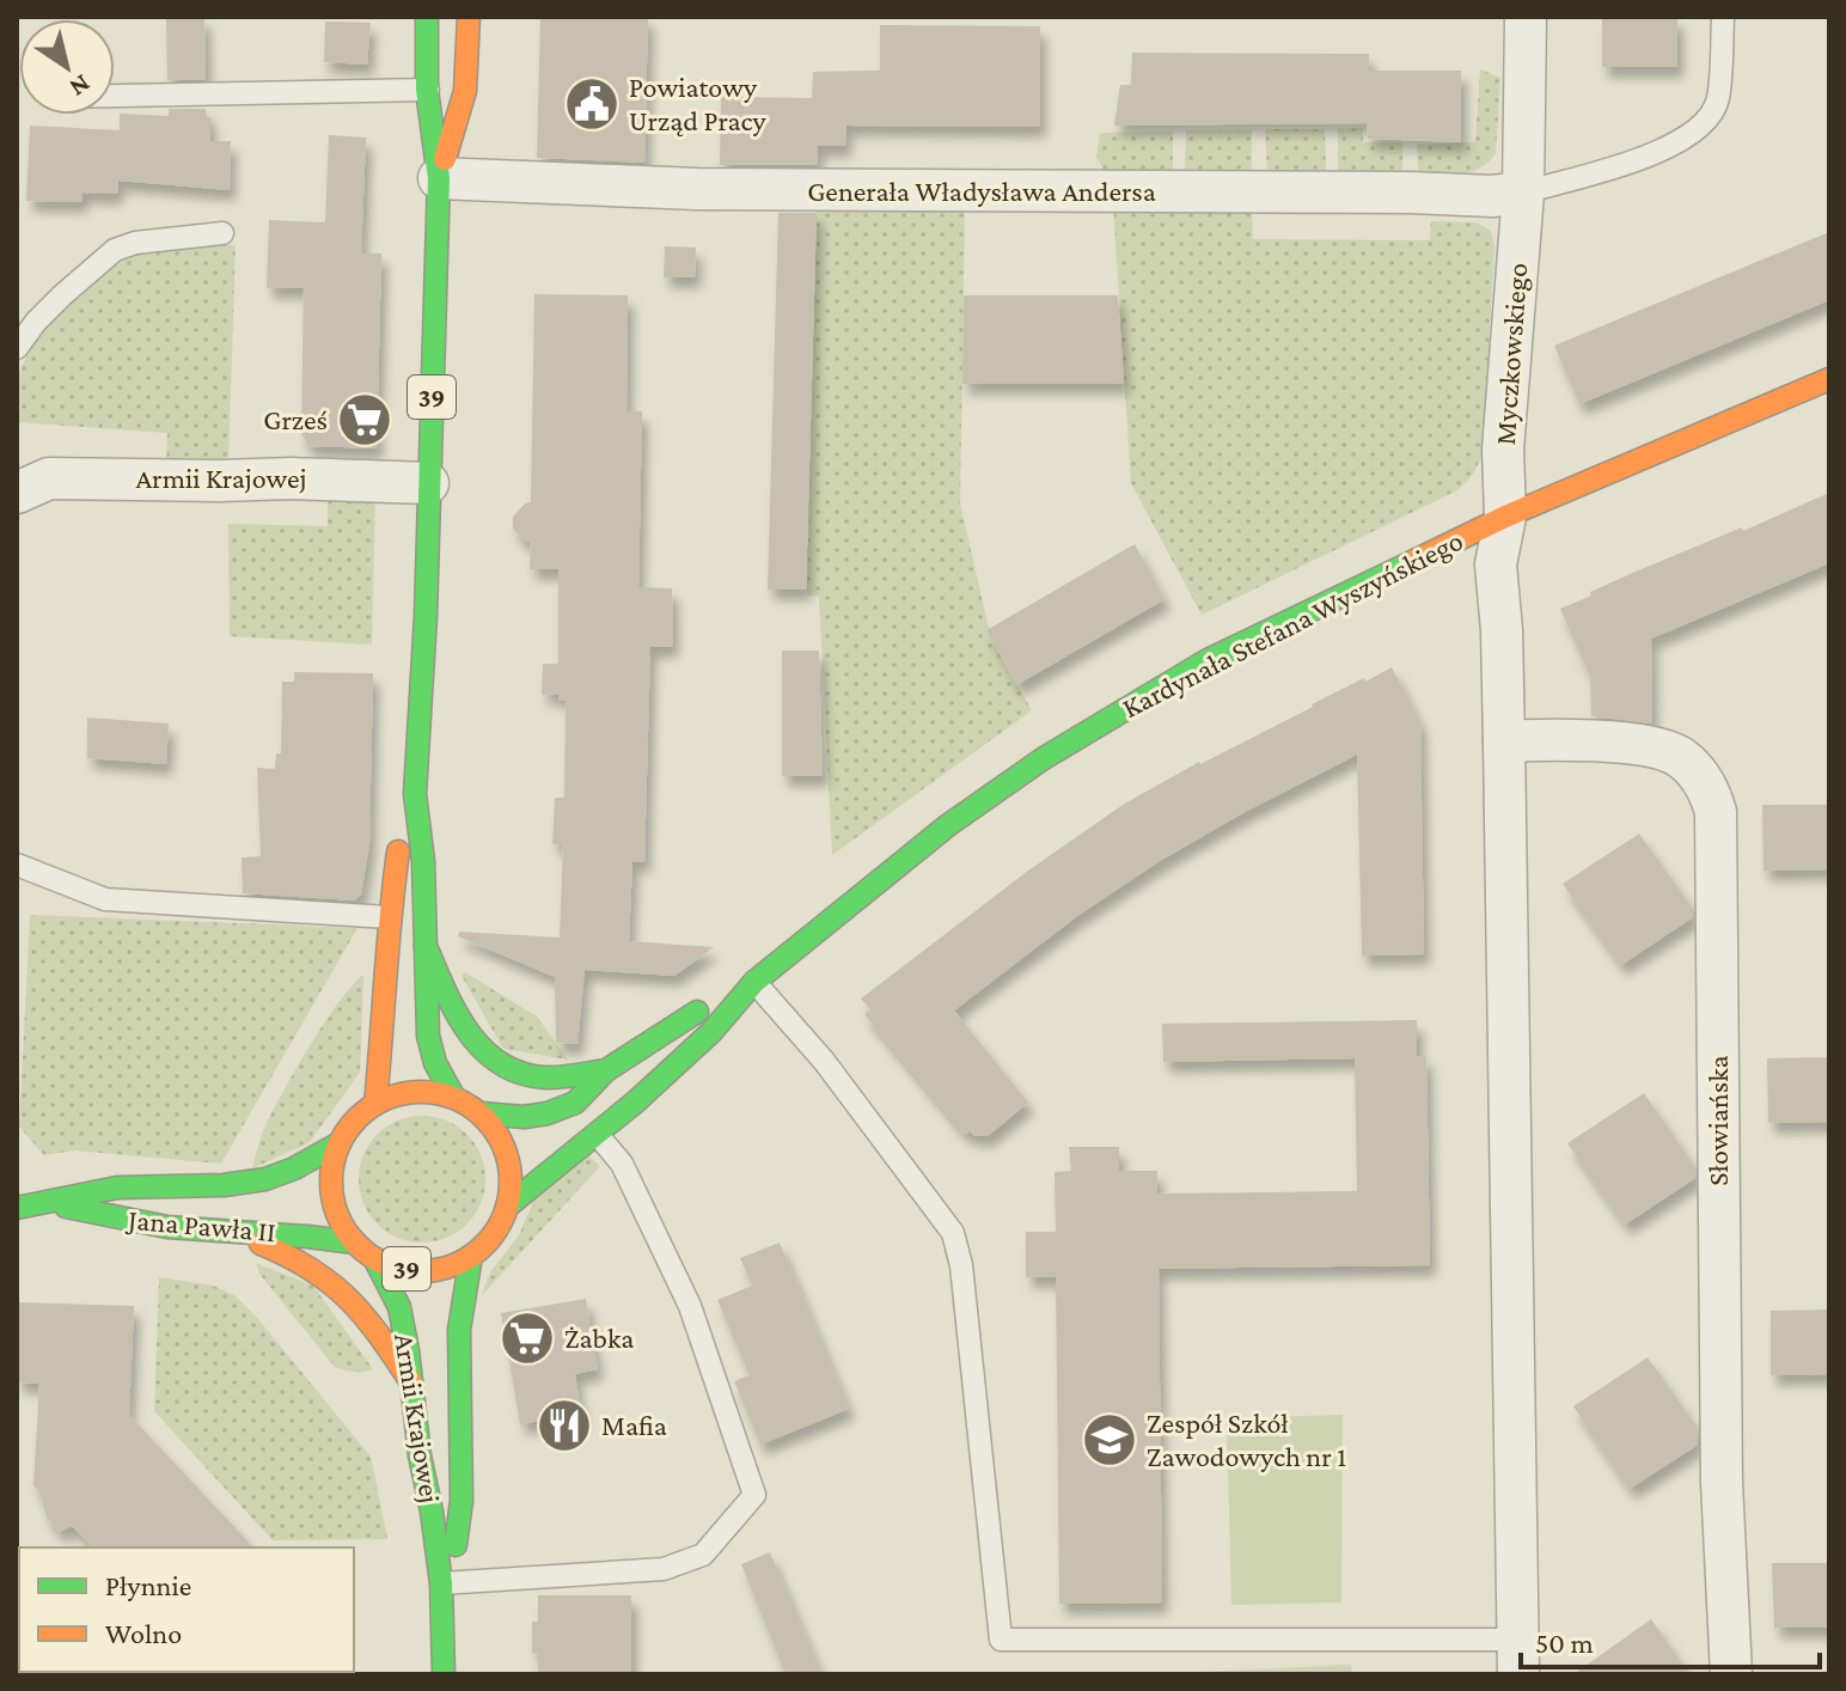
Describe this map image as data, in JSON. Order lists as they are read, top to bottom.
{
  "streets": {
    "street": [
      "Generała Władysława Andersa",
      "Myczkowskiego",
      "39",
      "Armii Krajowej",
      "Kardynała Stefana Wyszyńskiego",
      "Słowiańska",
      "Jana Pawła II"
    ]
  },
  "crossings": [
    ["Generała Władysława Andersa", "Myczkowskiego"],
    ["Generała Władysława Andersa", "39"],
    ["Myczkowskiego", "Kardynała Stefana Wyszyńskiego"],
    ["39", "Armii Krajowej"],
    ["39", "Kardynała Stefana Wyszyńskiego"],
    ["39", "Jana Pawła II"],
    ["Armii Krajowej", "Kardynała Stefana Wyszyńskiego"],
    ["Armii Krajowej", "Jana Pawła II"],
    ["Kardynała Stefana Wyszyńskiego", "Jana Pawła II"]
  ],
  "places": {
    "public building": ["Powiatowy Urząd Pracy"],
    "supermarket": ["Grześ", "Żabka"],
    "restaurant": ["Mafia"],
    "school or university": ["Zespół Szkół Zawodowych nr 1"]
  },
  "legend": ["Płynnie", "Wolno"],
  "scale_bar": "50 m",
  "north": "bottom right"
}
